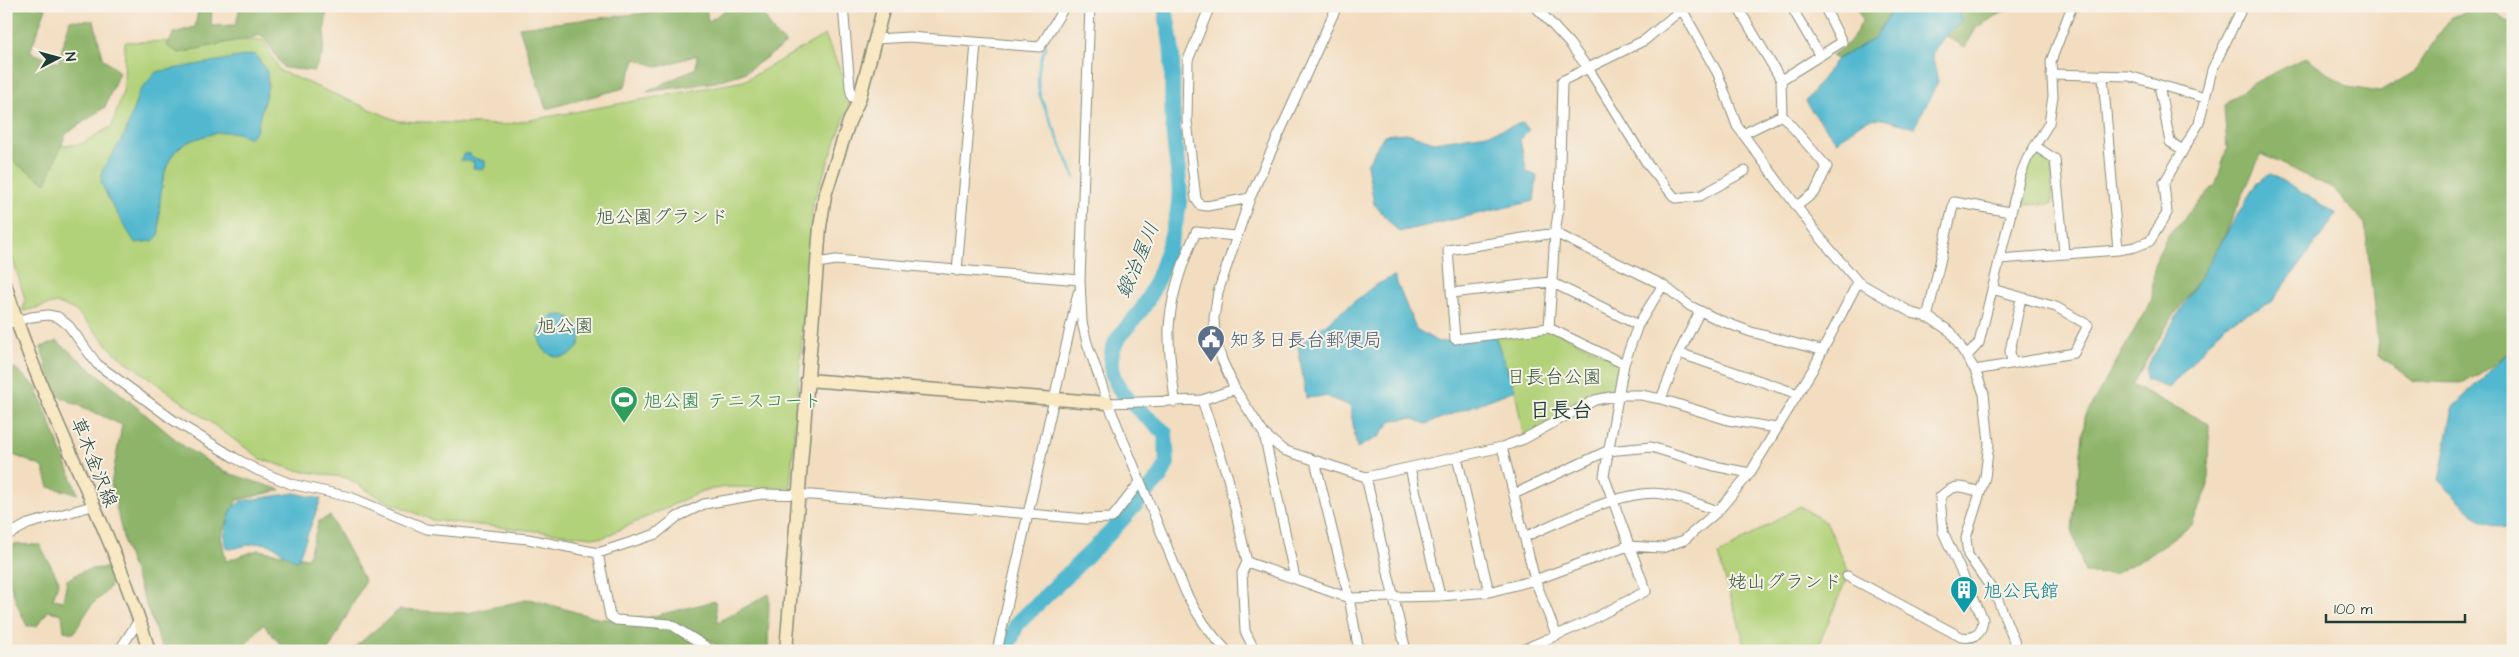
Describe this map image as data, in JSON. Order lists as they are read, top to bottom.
{
  "streets": {
    "street": ["草木金沢線"]
  },
  "districts": ["日長台"],
  "water": ["鍛治屋川"],
  "parks": [
    "旭公園グランド",
    "旭公園",
    "日長台公園",
    "姥山グランド"
  ],
  "places": {
    "public building": ["知多日長台郵便局"],
    "sports": ["旭公園 テニスコート"],
    "building": ["旭公民館"]
  },
  "scale_bar": "100 m",
  "north": "right"
}
